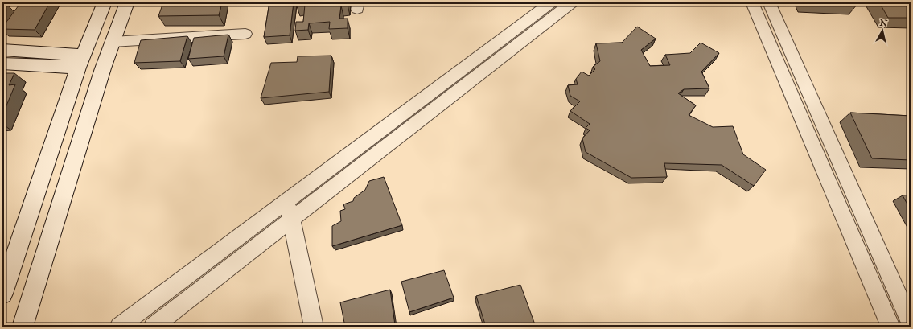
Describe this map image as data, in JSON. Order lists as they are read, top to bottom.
{
  "north": "top"
}
